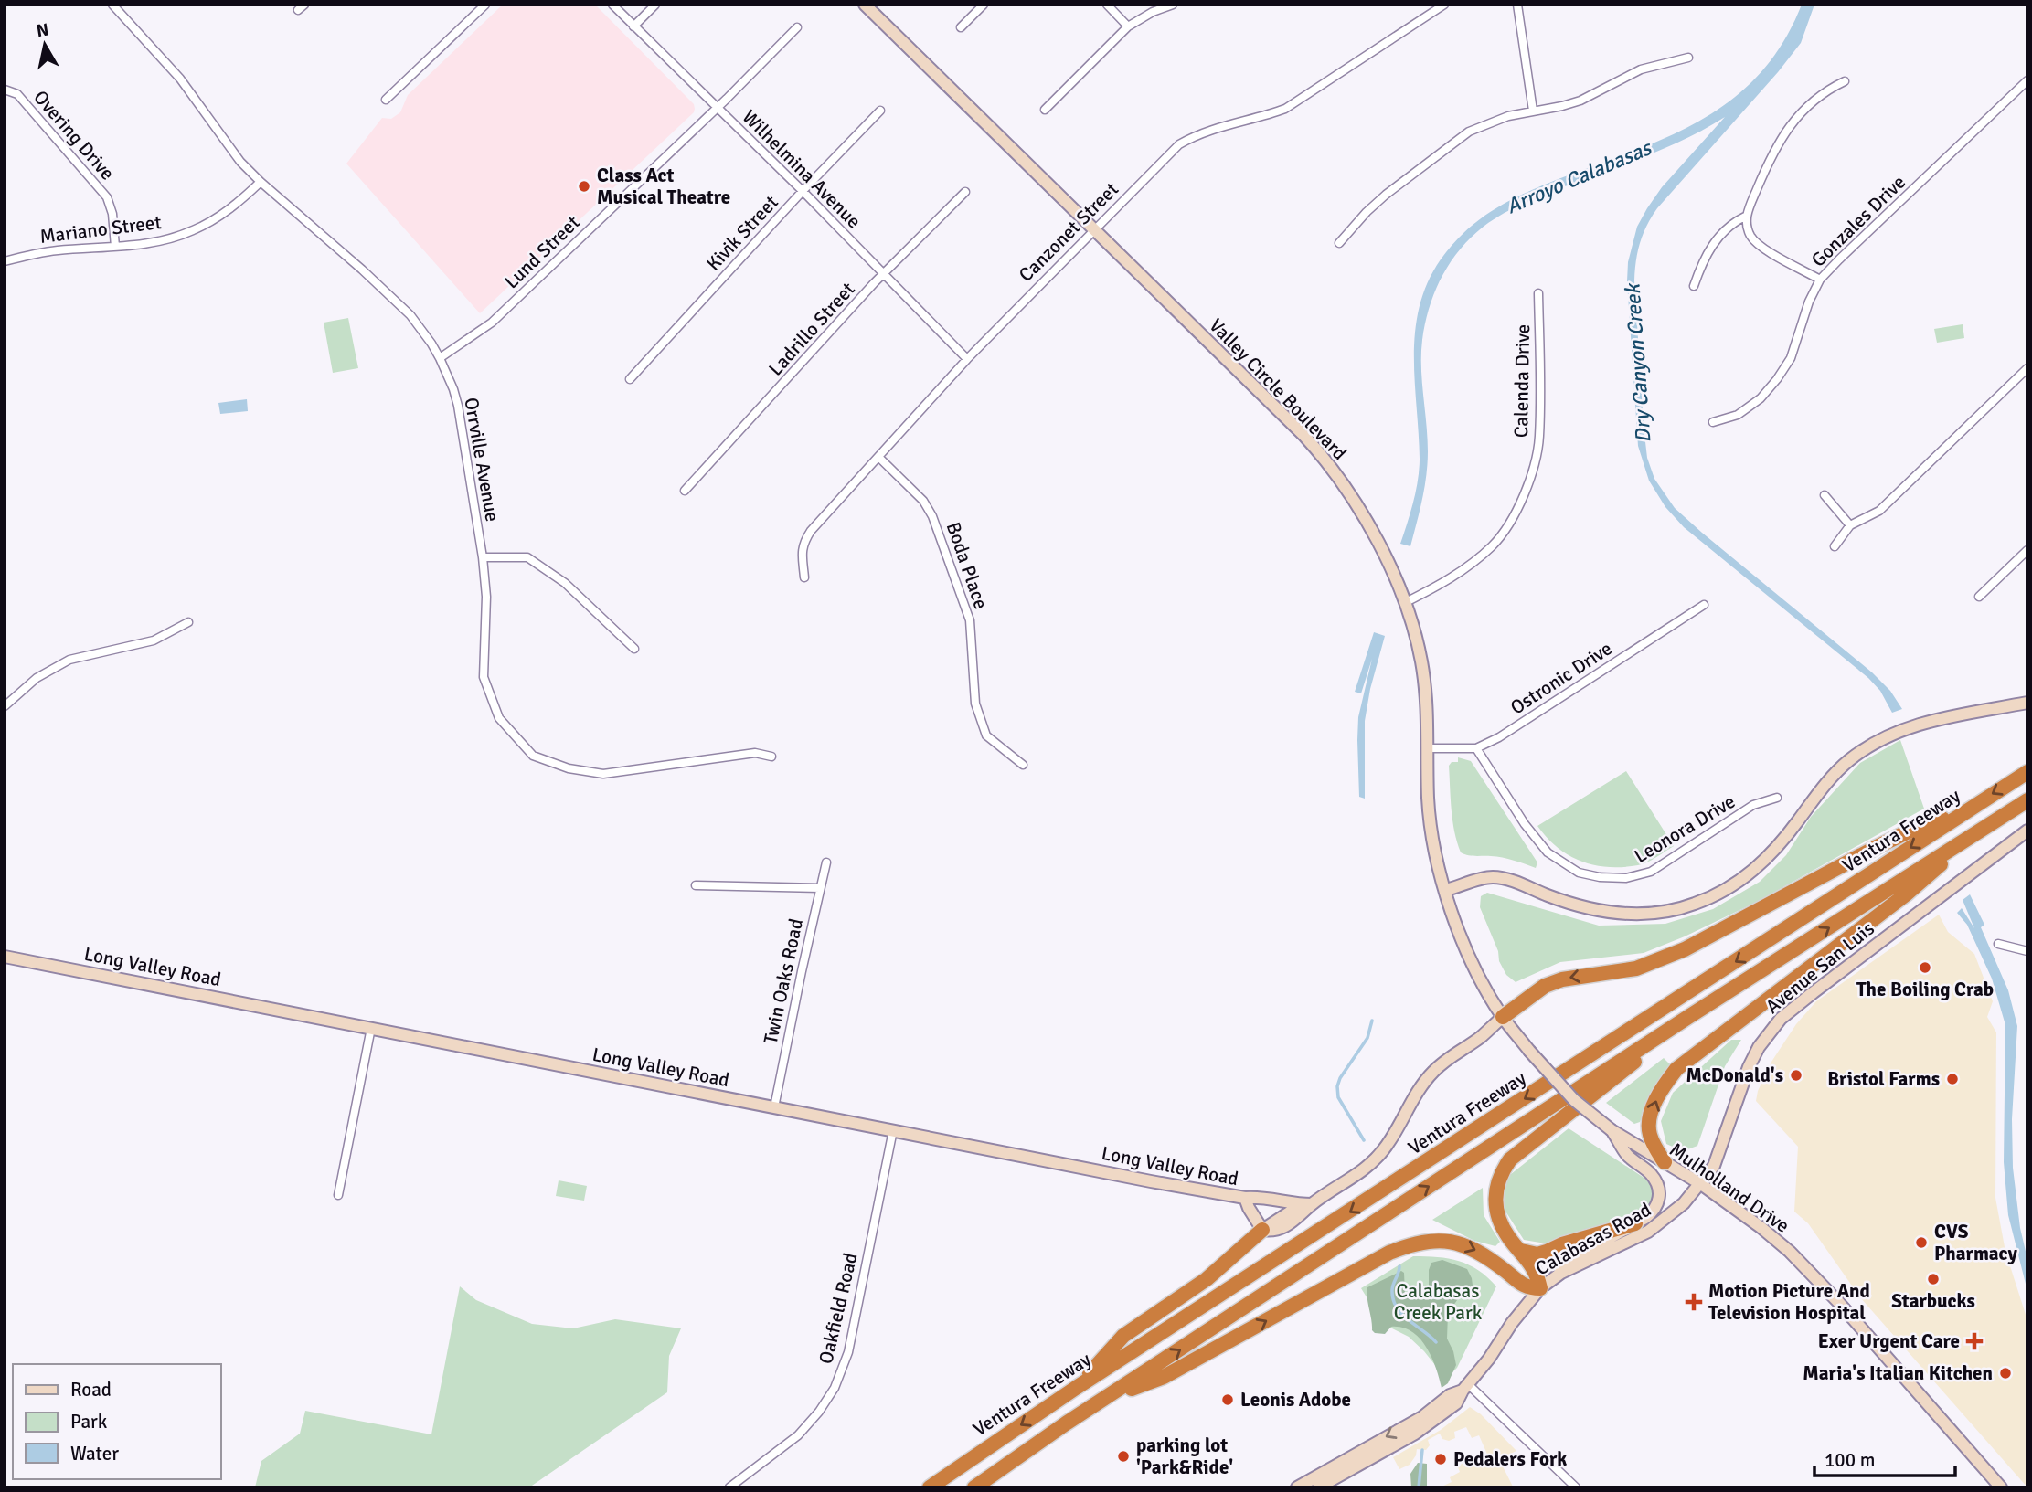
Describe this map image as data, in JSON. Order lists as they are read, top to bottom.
{
  "streets": {
    "highway": ["Ventura Freeway"],
    "main road": [
      "Valley Circle Boulevard",
      "Long Valley Road",
      "Avenue San Luis",
      "Mulholland Drive",
      "Calabasas Road"
    ],
    "street": [
      "Overing Drive",
      "Wilhelmina Avenue",
      "Gonzales Drive",
      "Mariano Street",
      "Canzonet Street",
      "Kivik Street",
      "Lund Street",
      "Ladrillo Street",
      "Calenda Drive",
      "Orrville Avenue",
      "Boda Place",
      "Ostronic Drive",
      "Leonora Drive",
      "Twin Oaks Road",
      "Oakfield Road"
    ]
  },
  "crossings": [
    ["Overing Drive", "Mariano Street"],
    ["Wilhelmina Avenue", "Canzonet Street"],
    ["Wilhelmina Avenue", "Kivik Street"],
    ["Wilhelmina Avenue", "Lund Street"],
    ["Wilhelmina Avenue", "Ladrillo Street"],
    ["Mariano Street", "Orrville Avenue"],
    ["Canzonet Street", "Valley Circle Boulevard"],
    ["Canzonet Street", "Boda Place"],
    ["Lund Street", "Orrville Avenue"],
    ["Calenda Drive", "Valley Circle Boulevard"],
    ["Valley Circle Boulevard", "Ostronic Drive"],
    ["Valley Circle Boulevard", "Mulholland Drive"],
    ["Ostronic Drive", "Leonora Drive"],
    ["Long Valley Road", "Twin Oaks Road"],
    ["Long Valley Road", "Oakfield Road"],
    ["Avenue San Luis", "Mulholland Drive"],
    ["Avenue San Luis", "Calabasas Road"],
    ["Mulholland Drive", "Calabasas Road"]
  ],
  "water": ["Arroyo Calabasas", "Dry Canyon Creek"],
  "parks": ["Calabasas Creek Park"],
  "places": {
    "other": [
      "Class Act Musical Theatre",
      "The Boiling Crab",
      "McDonald's",
      "Bristol Farms",
      "CVS Pharmacy",
      "Starbucks",
      "Maria's Italian Kitchen",
      "Leonis Adobe",
      "parking lot 'Park&Ride'",
      "Pedalers Fork"
    ],
    "health": ["Motion Picture And Television Hospital", "Exer Urgent Care"]
  },
  "legend": ["Road", "Park", "Water"],
  "scale_bar": "100 m",
  "north": "top"
}
